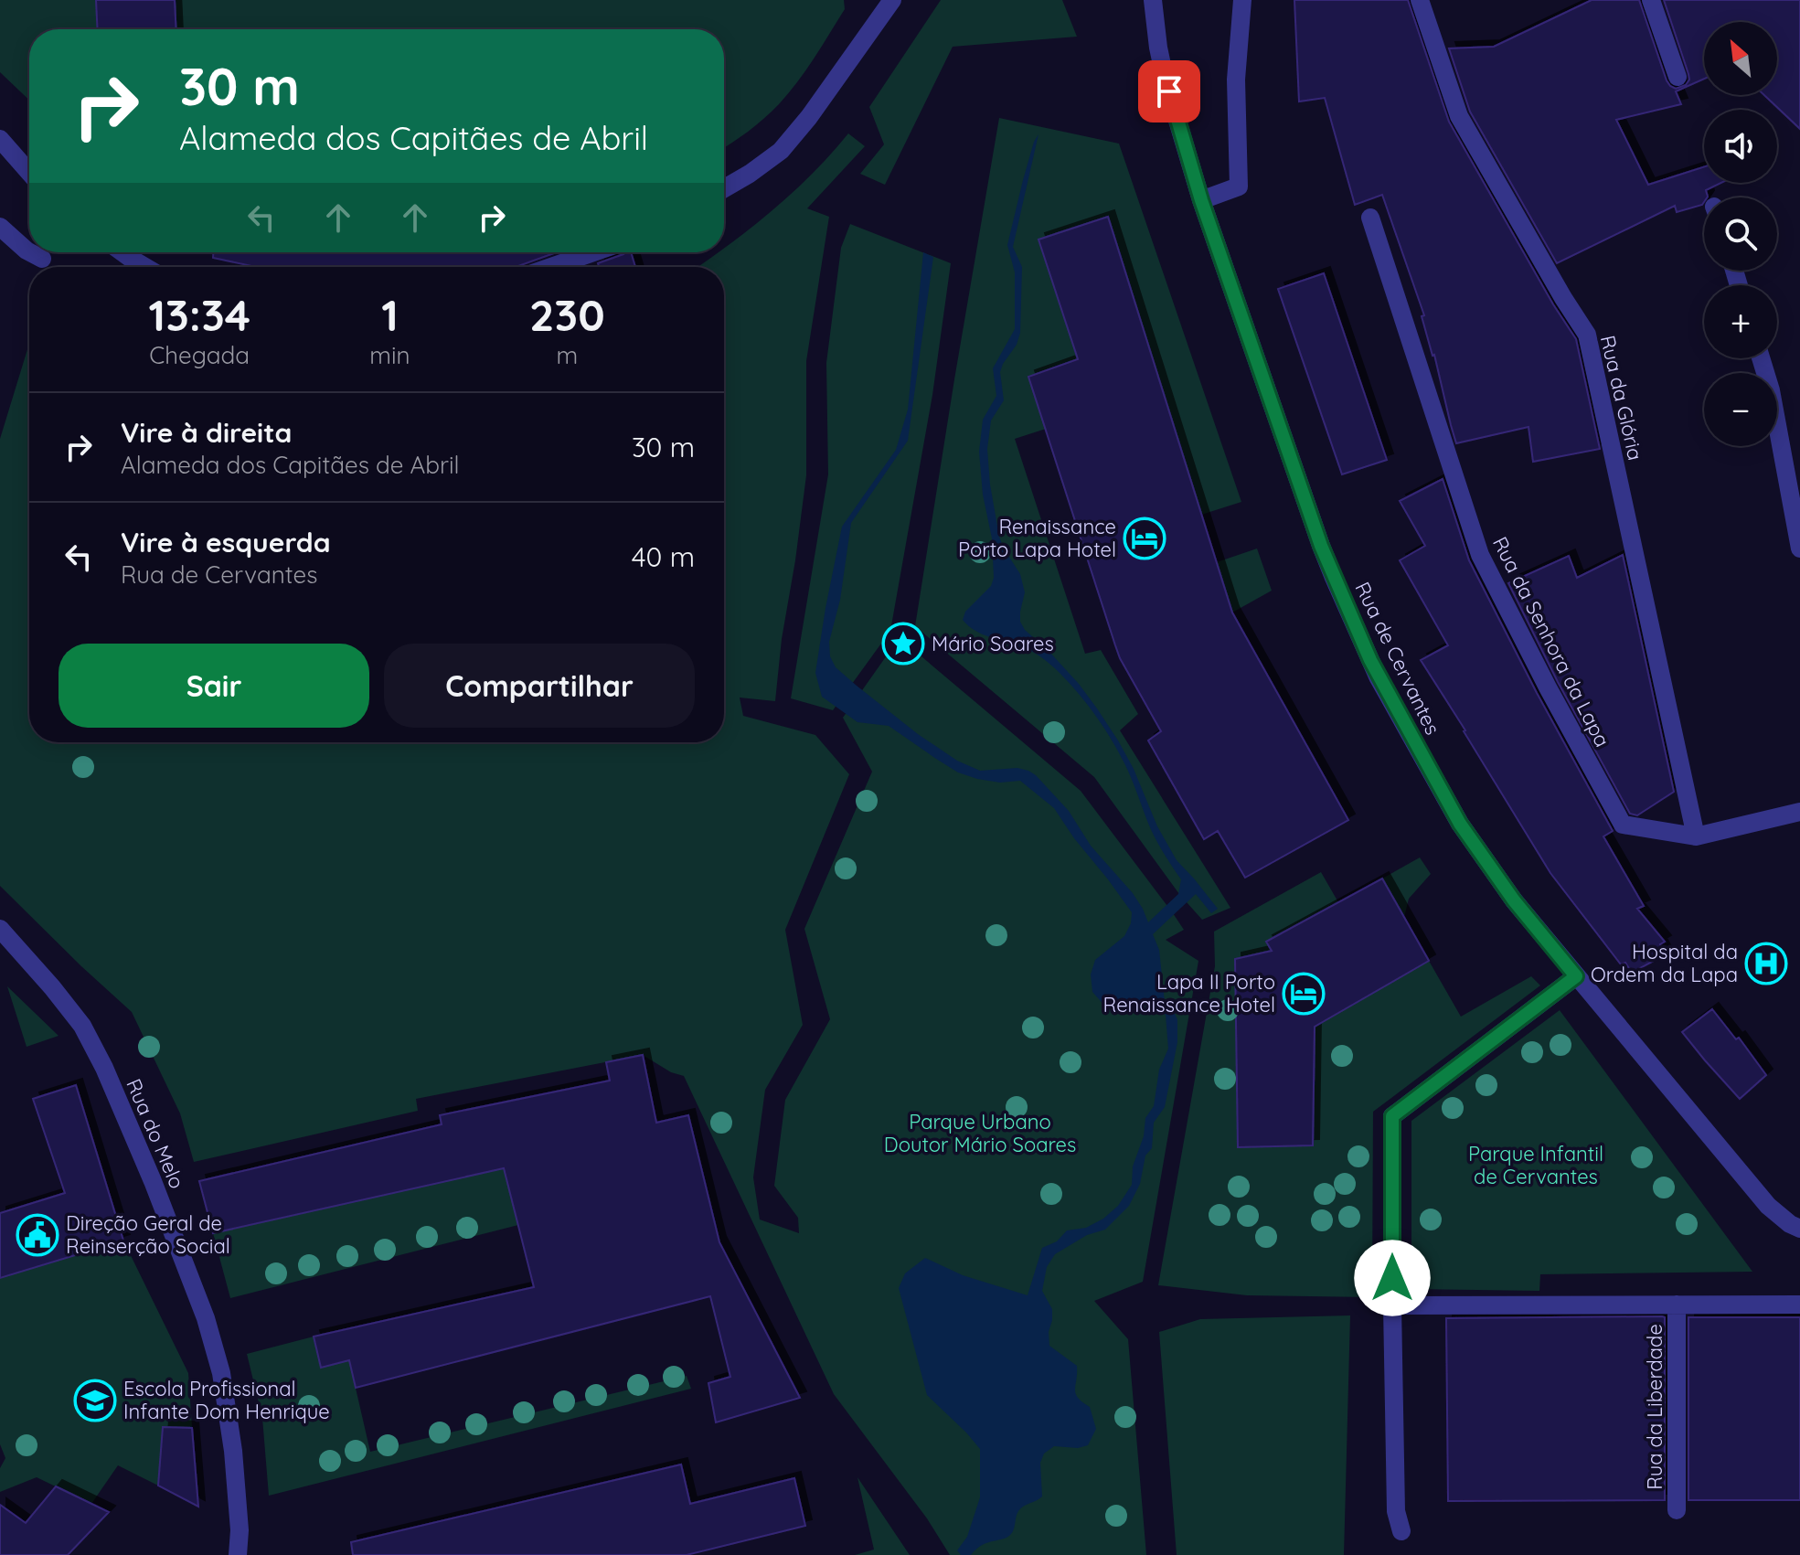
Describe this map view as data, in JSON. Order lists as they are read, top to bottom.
{
  "streets": {
    "street": [
      "Rua da Glória",
      "Rua da Senhora da Lapa",
      "Rua de Cervantes",
      "Rua do Melo",
      "Rua da Liberdade"
    ]
  },
  "crossings": [
    ["Rua da Glória", "Rua da Senhora da Lapa"]
  ],
  "parks": ["Parque Urbano Doutor Mário Soares", "Parque Infantil de Cervantes"],
  "places": {
    "hotel": ["Renaissance Porto Lapa Hotel", "Lapa II Porto Renaissance Hotel"],
    "place": ["Mário Soares"],
    "hospital": ["Hospital da Ordem da Lapa"],
    "public building": ["Direção Geral de Reinserção Social"],
    "school or university": ["Escola Profissional Infante Dom Henrique"]
  },
  "north": "top left",
  "page": {
    "map_buttons": ["+", "−"],
    "turn": ["30 m", "Alameda dos Capitães de Abril"],
    "eta": [
      "13:34",
      "Chegada",
      "1",
      "min",
      "230",
      "m"
    ],
    "list": [
      {
        "name": "Vire à direita",
        "note": "Alameda dos Capitães de Abril",
        "value": "30 m"
      },
      {
        "name": "Vire à esquerda",
        "note": "Rua de Cervantes",
        "value": "40 m"
      }
    ],
    "buttons": ["Sair", "Compartilhar"]
  }
}
